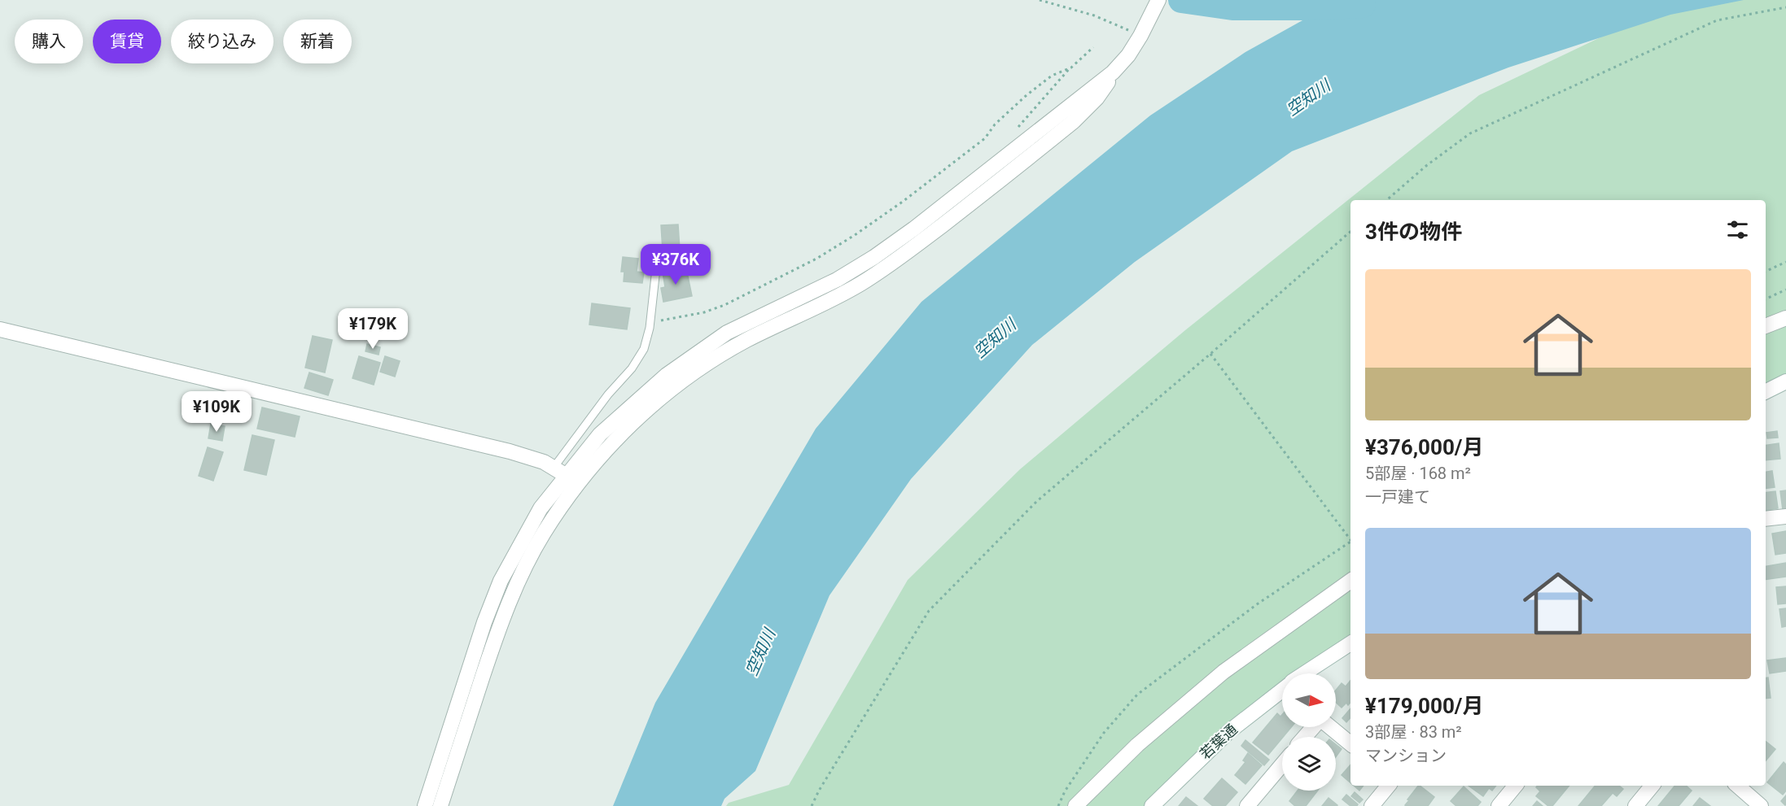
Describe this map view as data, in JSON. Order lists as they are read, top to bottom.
{
  "streets": {
    "street": ["若葉通"]
  },
  "water": ["空知川"],
  "north": "right",
  "page": {
    "chip": [
      "購入",
      "賃貸",
      "絞り込み",
      "新着"
    ],
    "heading": "3件の物件",
    "price": ["¥376K", "¥179K", "¥109K"],
    "list": [
      {
        "name": "¥376,000/月",
        "note": "5部屋 · 168 m² · 一戸建て"
      },
      {
        "name": "¥179,000/月",
        "note": "3部屋 · 83 m² · マンション"
      }
    ]
  }
}
